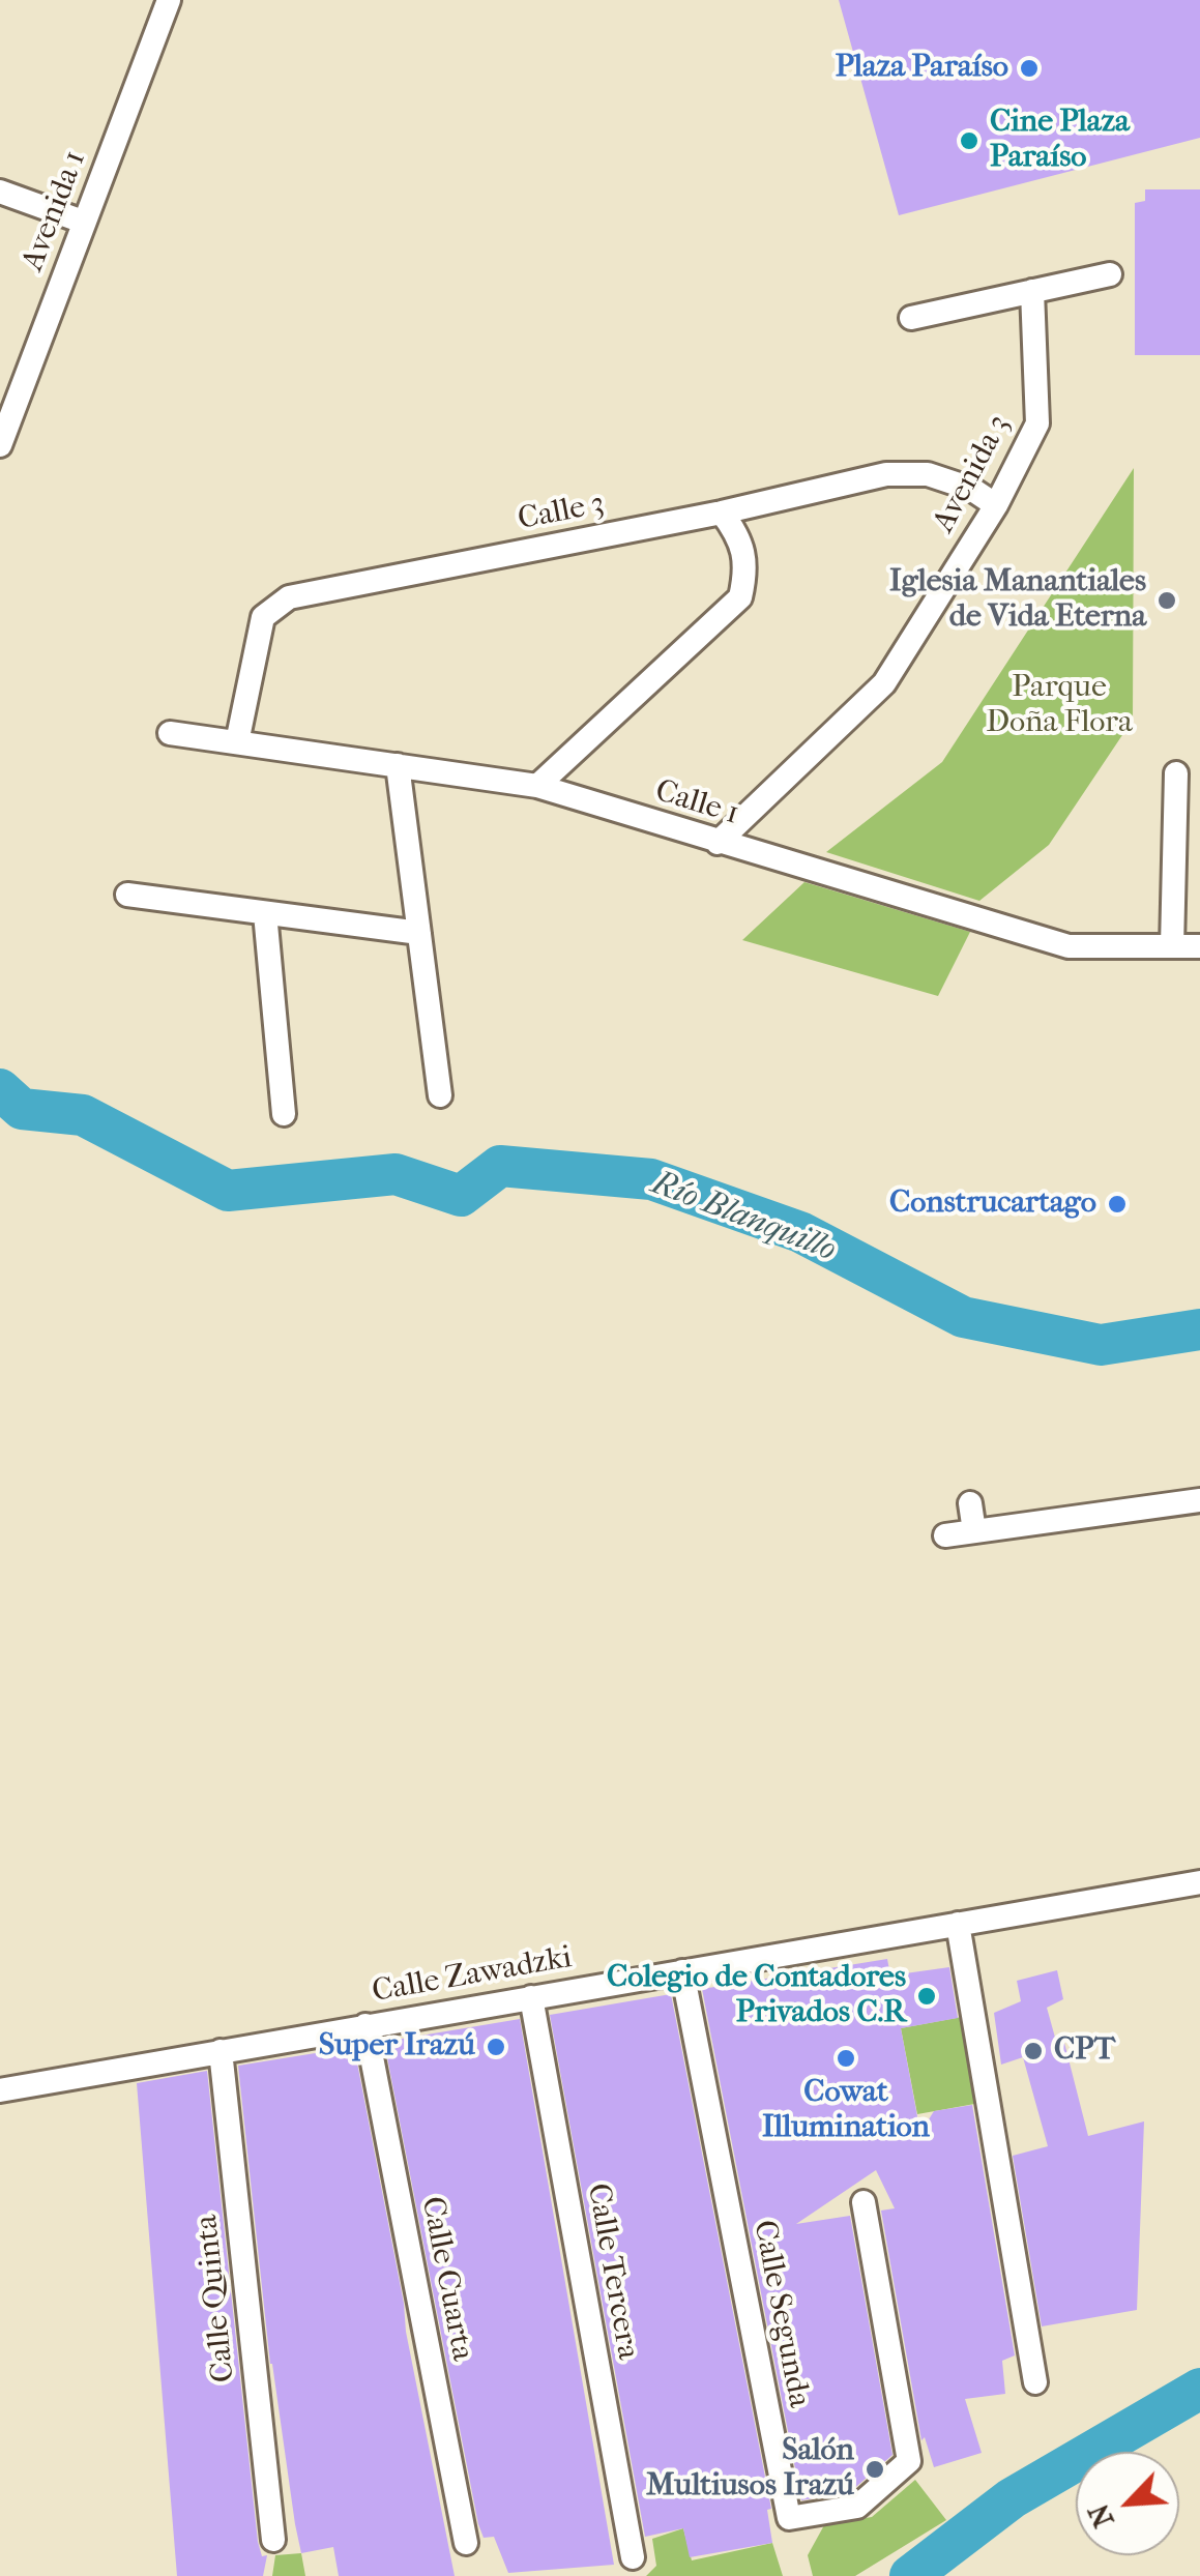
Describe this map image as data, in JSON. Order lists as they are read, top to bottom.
{
  "streets": {
    "street": [
      "Avenida 1",
      "Avenida 3",
      "Calle 3",
      "Calle 1",
      "Calle Zawadzki",
      "Calle Tercera",
      "Calle Cuarta",
      "Calle Quinta",
      "Calle Segunda"
    ]
  },
  "crossings": [
    ["Avenida 3", "Calle 3"],
    ["Avenida 3", "Calle 1"],
    ["Calle 3", "Calle 1"],
    ["Calle Zawadzki", "Calle Tercera"],
    ["Calle Zawadzki", "Calle Cuarta"],
    ["Calle Zawadzki", "Calle Quinta"],
    ["Calle Zawadzki", "Calle Segunda"]
  ],
  "water": ["Río Blanquillo"],
  "parks": ["Parque Doña Flora"],
  "places": [
    "Plaza Paraíso",
    "Cine Plaza Paraíso",
    "Iglesia Manantiales de Vida Eterna",
    "Construcartago",
    "Colegio de Contadores Privados C.R",
    "Super Irazú",
    "CPT",
    "Cowat Illumination",
    "Salón Multiusos Irazú"
  ],
  "north": "bottom left"
}
